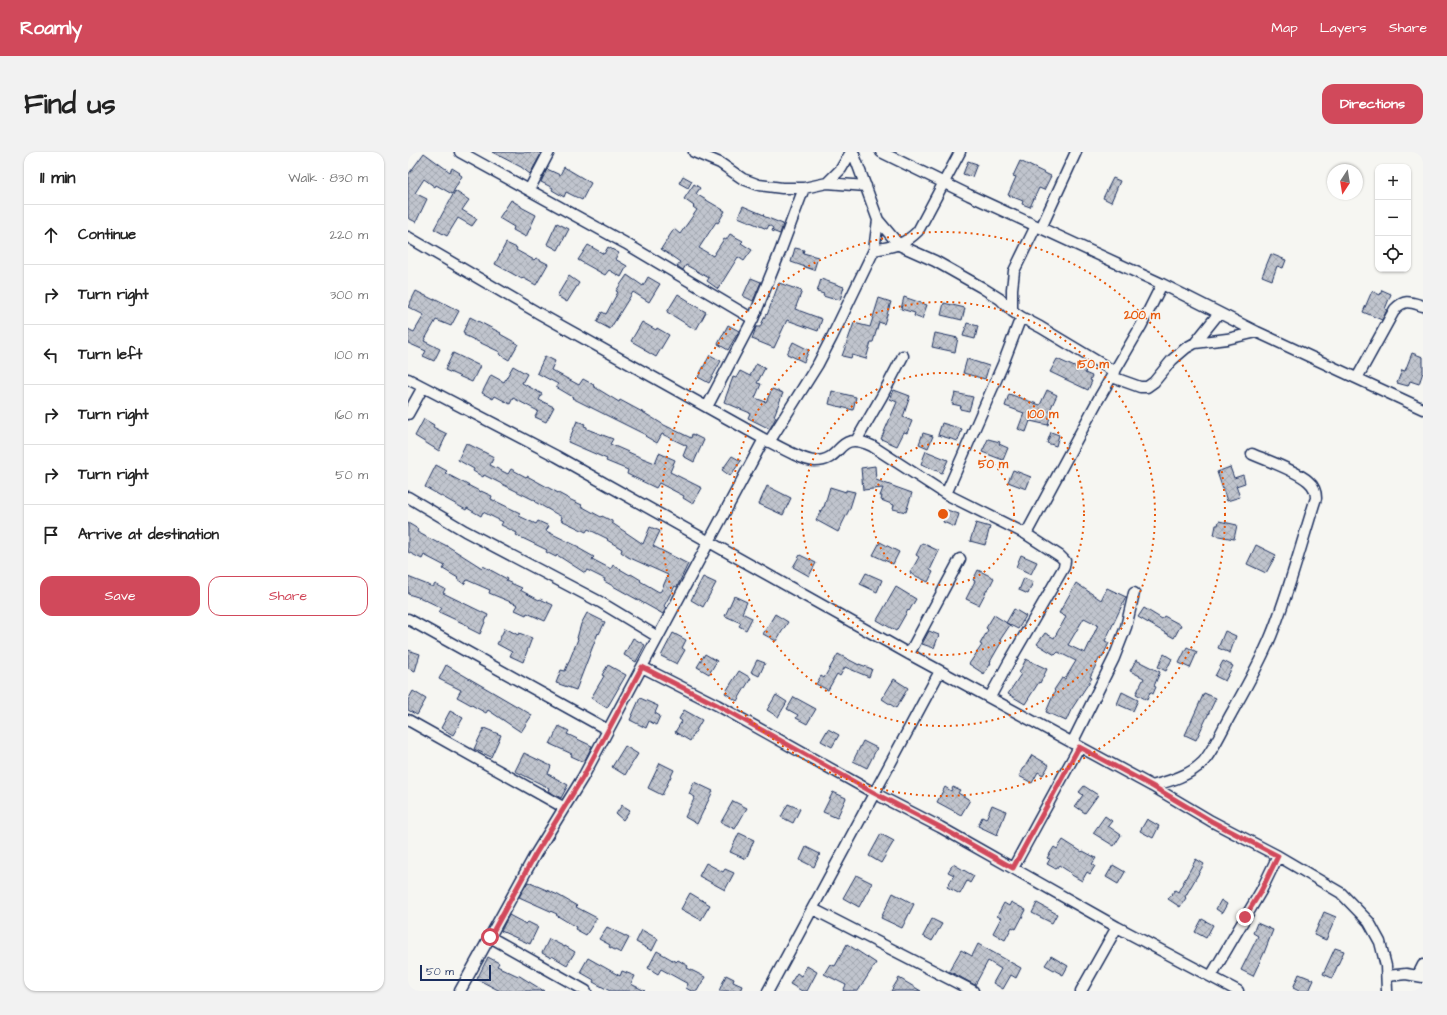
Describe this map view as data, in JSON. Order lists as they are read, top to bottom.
{
  "scale_bar": "50 m",
  "north": "bottom",
  "page": {
    "header": "Roamly",
    "nav": ["Map", "Layers", "Share"],
    "buttons": [
      "Directions",
      ["Save", "Share"]
    ],
    "title": "Find us",
    "heading": ["11 min", "Walk · 830 m"],
    "map_buttons": ["+", "−"],
    "list": [
      ["Continue", "220 m"],
      ["Turn right", "300 m"],
      ["Turn left", "100 m"],
      ["Turn right", "160 m"],
      ["Turn right", "50 m"],
      "Arrive at destination"
    ],
    "scale": "50 m"
  },
  "rings": [
    "200 m",
    "150 m",
    "100 m",
    "50 m"
  ]
}
